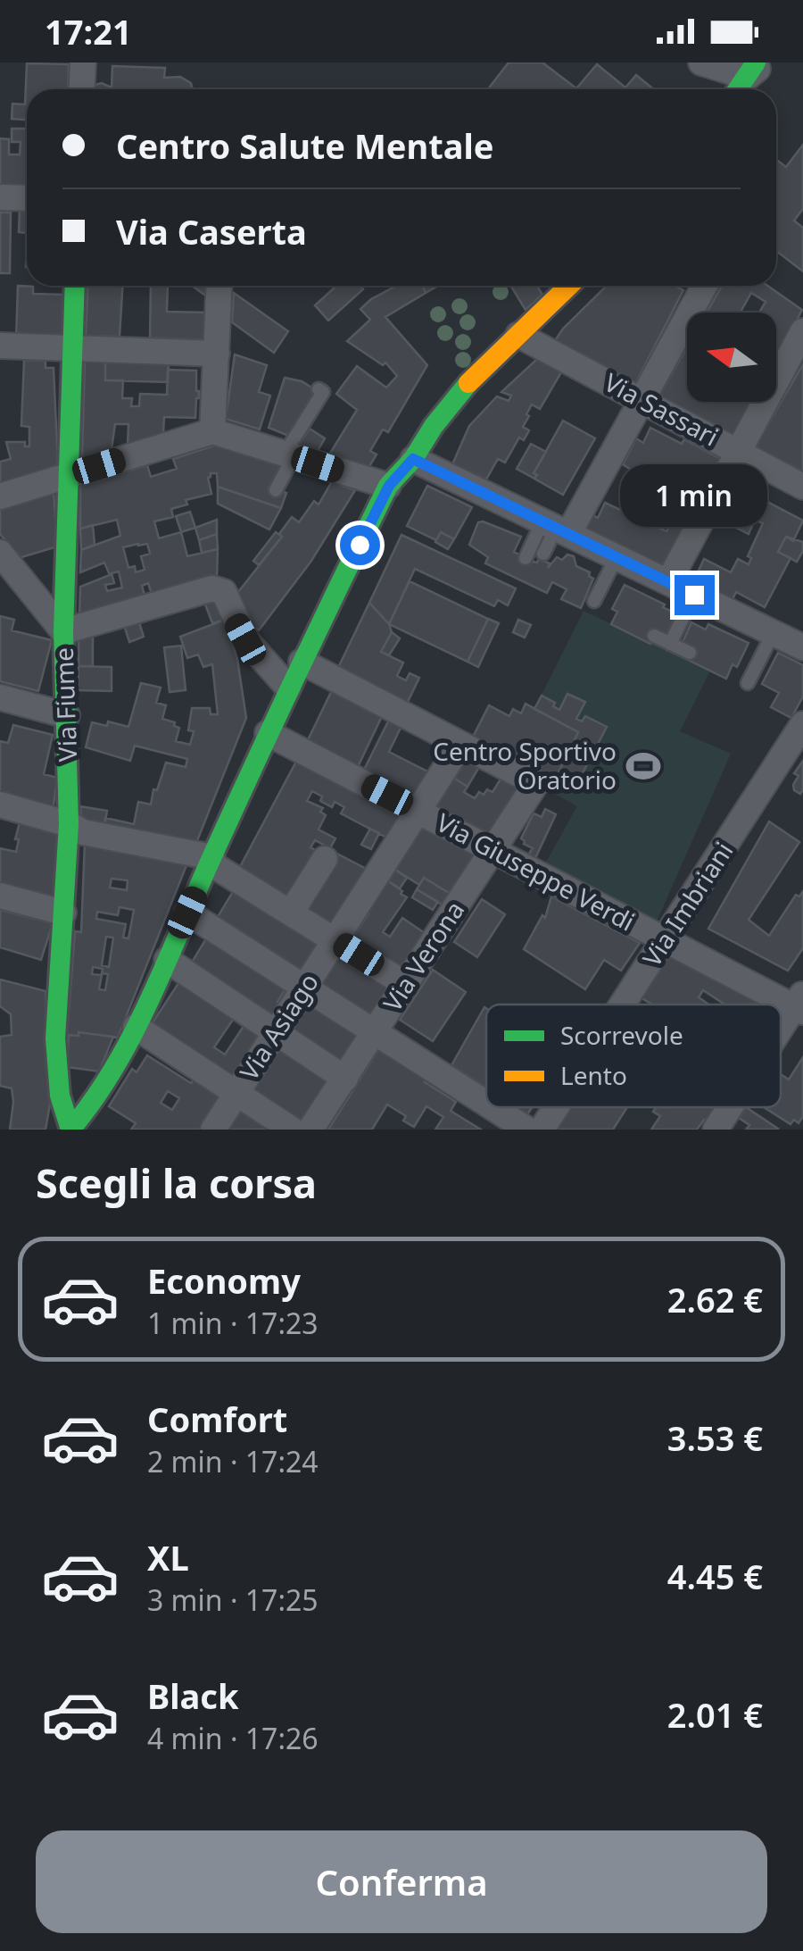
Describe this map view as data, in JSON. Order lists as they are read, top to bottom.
{
  "streets": {
    "street": [
      "Via Sassari",
      "Via Fiume",
      "Via Giuseppe Verdi",
      "Via Imbriani",
      "Via Verona",
      "Via Asiago"
    ]
  },
  "crossings": [
    ["Via Giuseppe Verdi", "Via Imbriani"],
    ["Via Giuseppe Verdi", "Via Verona"],
    ["Via Giuseppe Verdi", "Via Asiago"],
    ["Via Verona", "Via Asiago"]
  ],
  "places": {
    "sports": ["Centro Sportivo Oratorio"]
  },
  "legend": ["Scorrevole", "Lento"],
  "north": "left",
  "page": {
    "status": "17:21",
    "banner": ["Centro Salute Mentale", "Via Caserta"],
    "bubble": "1 min",
    "heading": "Scegli la corsa",
    "list": [
      {
        "name": "Economy",
        "note": "1 min · 17:23",
        "value": "2.62 €"
      },
      {
        "name": "Comfort",
        "note": "2 min · 17:24",
        "value": "3.53 €"
      },
      {
        "name": "XL",
        "note": "3 min · 17:25",
        "value": "4.45 €"
      },
      {
        "name": "Black",
        "note": "4 min · 17:26",
        "value": "2.01 €"
      }
    ],
    "buttons": "Conferma"
  }
}
